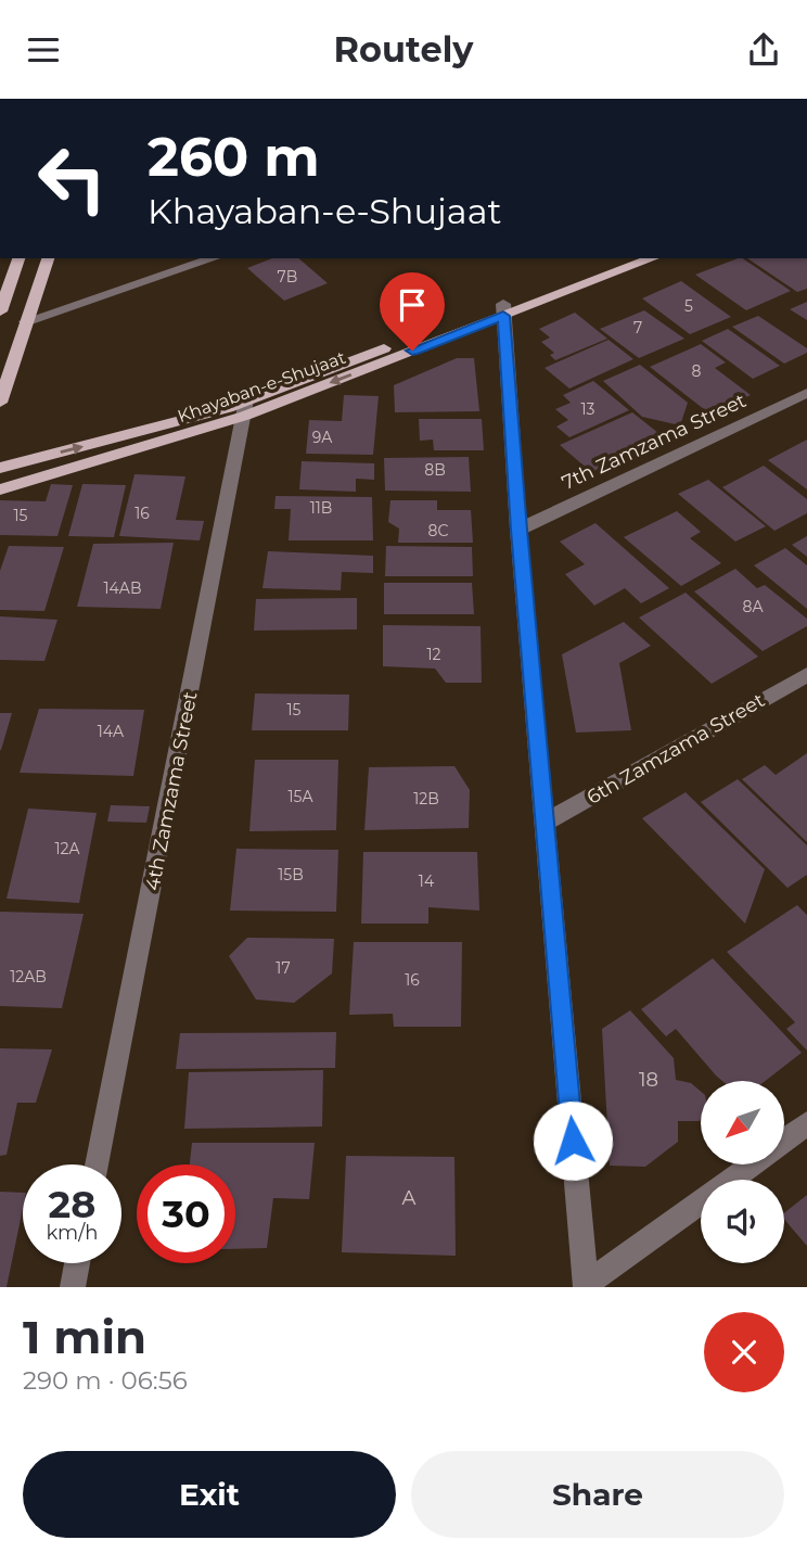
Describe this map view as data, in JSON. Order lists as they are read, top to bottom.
{
  "streets": {
    "main road": ["Khayaban-e-Shujaat"],
    "street": ["7th Zamzama Street", "6th Zamzama Street", "4th Zamzama Street"]
  },
  "crossings": [
    ["Khayaban-e-Shujaat", "4th Zamzama Street"]
  ],
  "house_numbers": [
    "7B",
    "5",
    "7",
    "8",
    "13",
    "9A",
    "8B",
    "11B",
    "16",
    "15",
    "8C",
    "14AB",
    "8A",
    "12",
    "15",
    "14A",
    "15A",
    "12B",
    "12A",
    "15B",
    "14",
    "17",
    "12AB",
    "16",
    "18",
    "A"
  ],
  "north": "bottom left",
  "page": {
    "header": "Routely",
    "turn": ["260 m", "Khayaban-e-Shujaat"],
    "speed": "28 km/h",
    "limit": "30",
    "heading": ["1 min", "290 m · 06:56"],
    "buttons": ["Exit", "Share"]
  }
}
